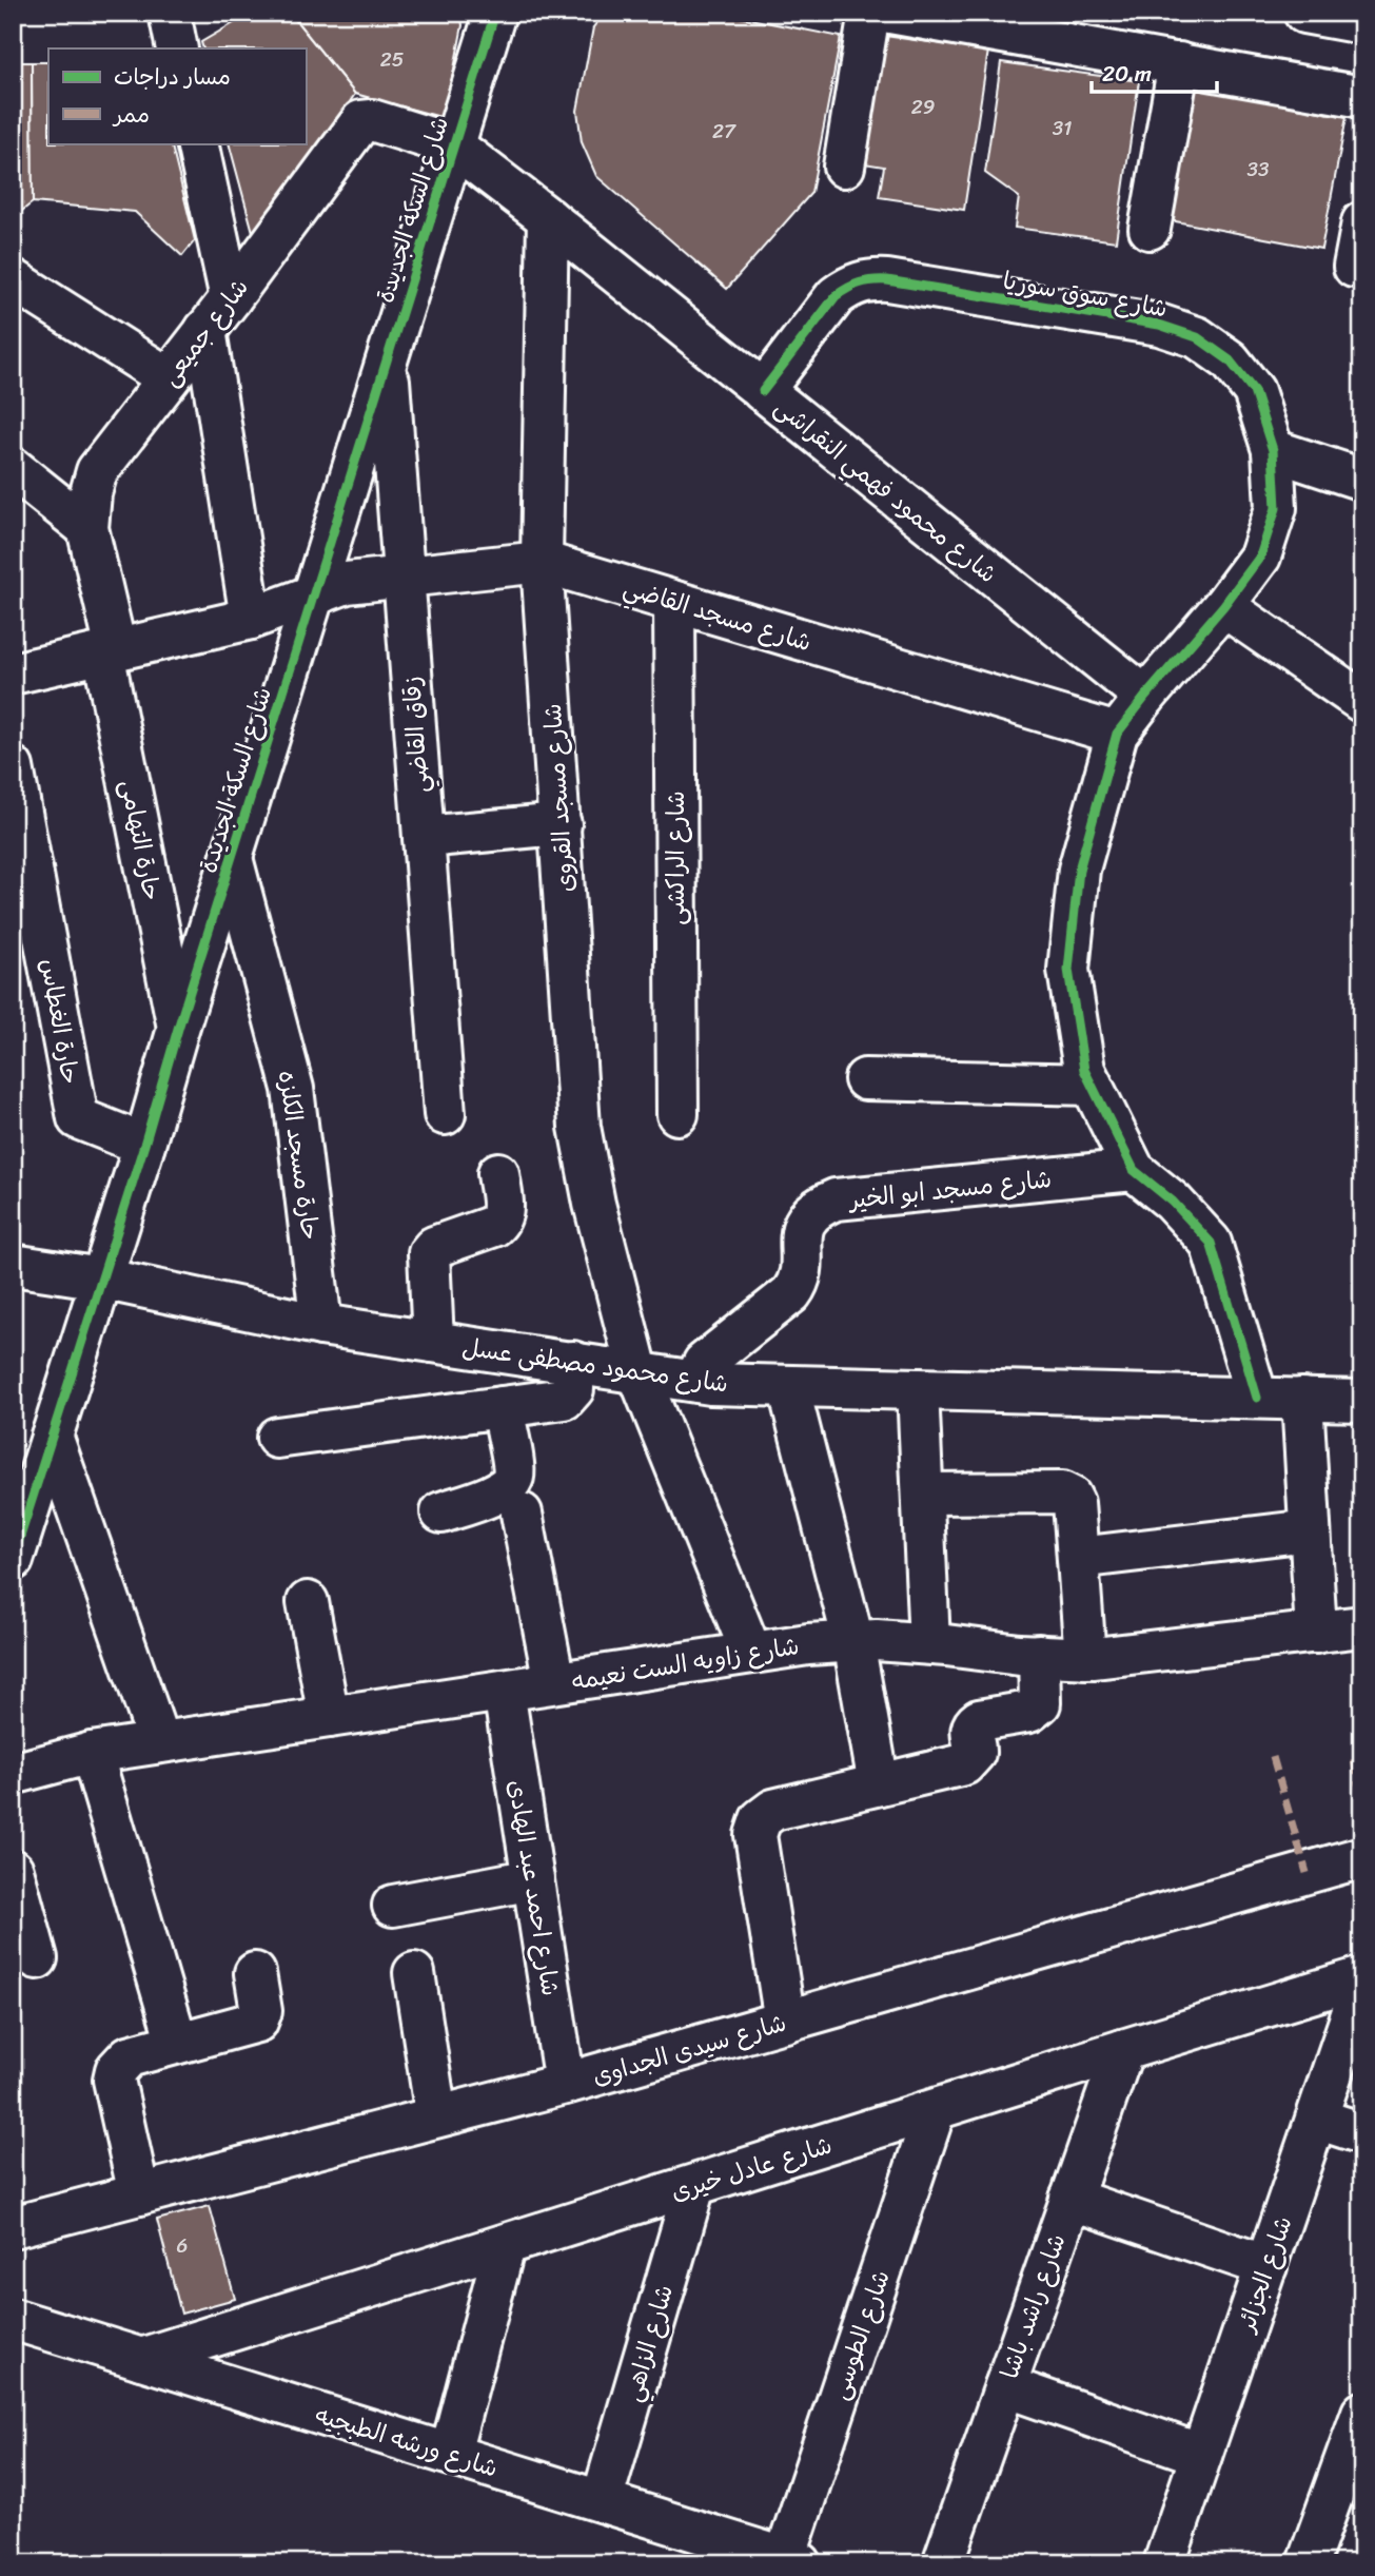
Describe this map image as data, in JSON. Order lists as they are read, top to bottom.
{
  "streets": {
    "street": [
      "شارع السكة الجديدة",
      "شارع سوق سوريا",
      "شارع جميعى",
      "شارع محمود فهمي النقراشى",
      "شارع مسجد القاضي",
      "زقاق القاضي",
      "شارع مسجد القروى",
      "حارة التهامى",
      "شارع الراكشى",
      "حارة الغطاس",
      "حارة مسجد الكلزه",
      "شارع مسجد ابو الخير",
      "شارع محمود مصطفى عسل",
      "شارع زاويه الست نعيمه",
      "شارع احمد عبد الهادى",
      "شارع سيدى الجداوى",
      "شارع عادل خيرى",
      "شارع الجزائر",
      "شارع راشد باشا",
      "شارع الطوسى",
      "شارع الزاهي",
      "شارع ورشه الطبجيه"
    ]
  },
  "crossings": [
    ["شارع السكة الجديدة", "شارع جميعى"],
    ["شارع السكة الجديدة", "شارع محمود فهمي النقراشى"],
    ["شارع السكة الجديدة", "شارع مسجد القاضي"],
    ["شارع السكة الجديدة", "زقاق القاضي"],
    ["شارع السكة الجديدة", "حارة التهامى"],
    ["شارع السكة الجديدة", "حارة الغطاس"],
    ["شارع السكة الجديدة", "حارة مسجد الكلزه"],
    ["شارع السكة الجديدة", "شارع محمود مصطفى عسل"],
    ["شارع سوق سوريا", "شارع محمود فهمي النقراشى"],
    ["شارع سوق سوريا", "شارع مسجد القاضي"],
    ["شارع جميعى", "شارع محمود فهمي النقراشى"],
    ["شارع جميعى", "شارع مسجد القاضي"],
    ["شارع جميعى", "حارة التهامى"],
    ["شارع محمود فهمي النقراشى", "شارع مسجد القروى"],
    ["شارع مسجد القاضي", "زقاق القاضي"],
    ["شارع مسجد القاضي", "شارع مسجد القروى"],
    ["شارع مسجد القاضي", "حارة التهامى"],
    ["شارع مسجد القاضي", "شارع الراكشى"],
    ["شارع مسجد القروى", "شارع محمود مصطفى عسل"],
    ["شارع مسجد القروى", "شارع زاويه الست نعيمه"],
    ["حارة مسجد الكلزه", "شارع محمود مصطفى عسل"],
    ["شارع مسجد ابو الخير", "شارع محمود مصطفى عسل"],
    ["شارع زاويه الست نعيمه", "شارع احمد عبد الهادى"],
    ["شارع احمد عبد الهادى", "شارع سيدى الجداوى"],
    ["شارع عادل خيرى", "شارع راشد باشا"],
    ["شارع عادل خيرى", "شارع الطوسى"],
    ["شارع عادل خيرى", "شارع الزاهي"],
    ["شارع عادل خيرى", "شارع ورشه الطبجيه"],
    ["شارع الطوسى", "شارع ورشه الطبجيه"],
    ["شارع الزاهي", "شارع ورشه الطبجيه"]
  ],
  "house_numbers": [
    "25",
    "29",
    "31",
    "27",
    "33",
    "6"
  ],
  "legend": ["مسار دراجات", "ممر"],
  "scale_bar": "20 m"
}
